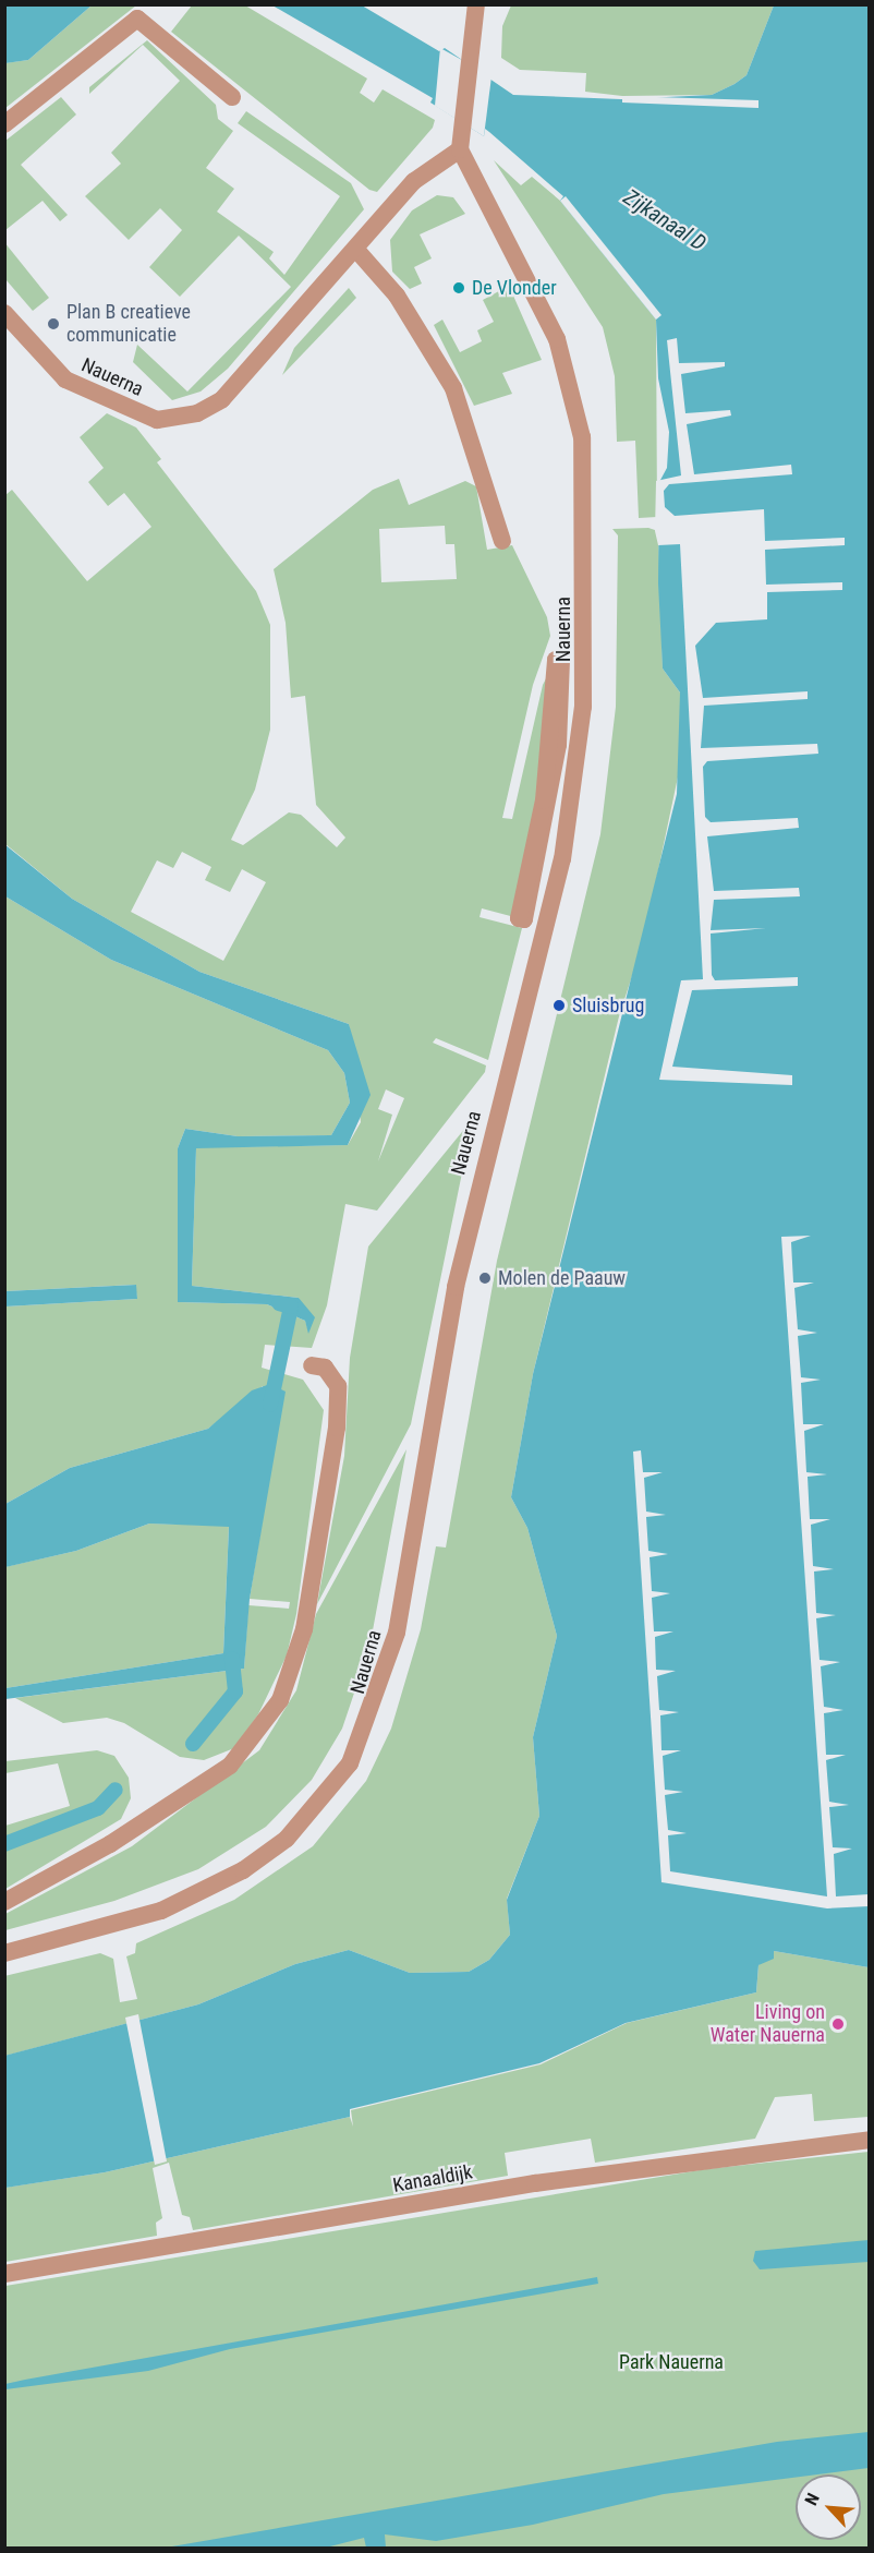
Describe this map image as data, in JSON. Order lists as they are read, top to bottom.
{
  "streets": {
    "street": ["Nauerna", "Kanaaldijk"]
  },
  "water": ["Zijkanaal D"],
  "parks": ["Park Nauerna"],
  "places": [
    "De Vlonder",
    "Plan B creatieve communicatie",
    "Sluisbrug",
    "Molen de Paauw",
    "Living on Water Nauerna"
  ],
  "north": "top left"
}
